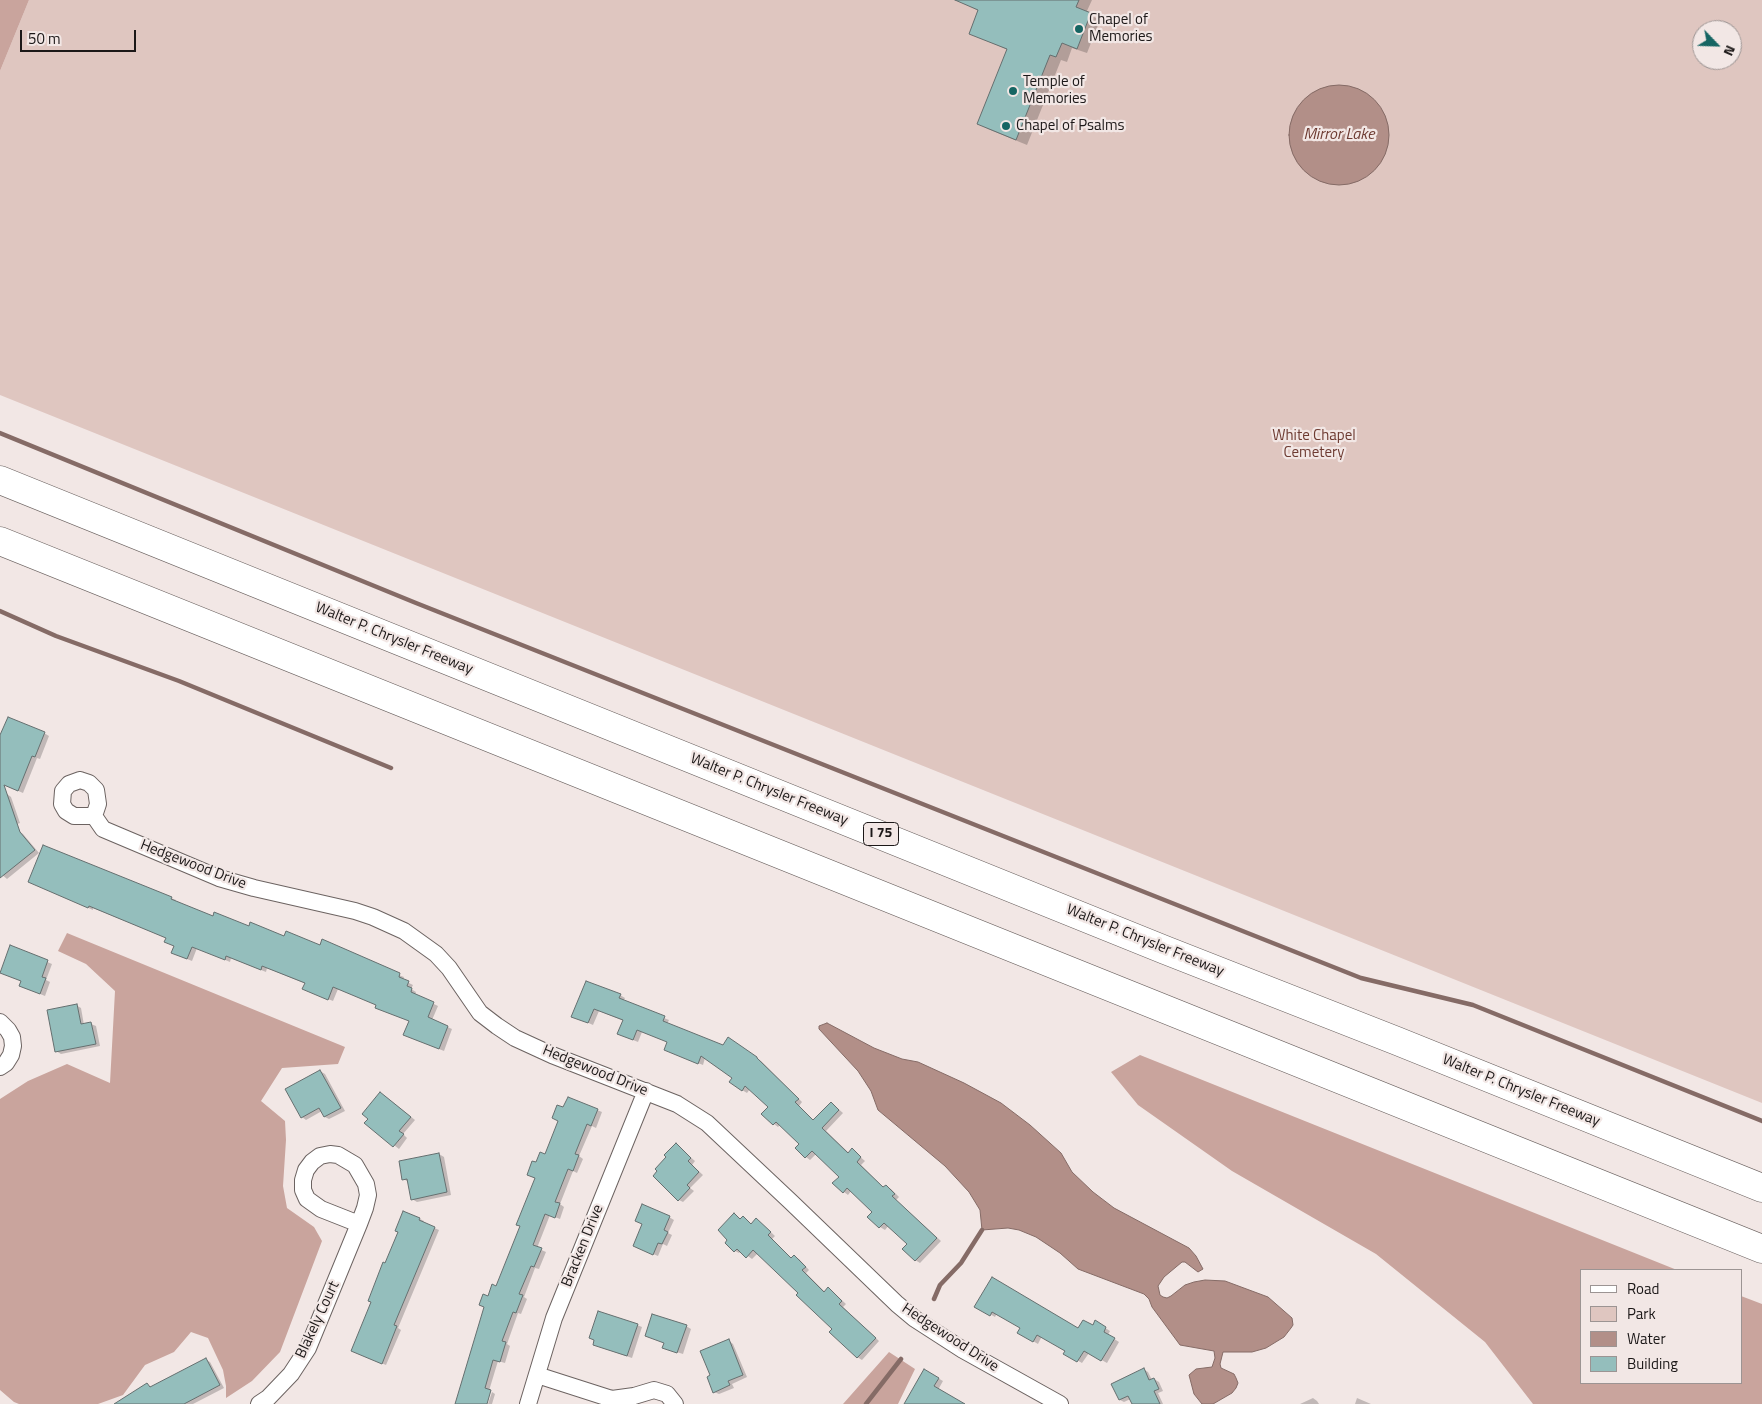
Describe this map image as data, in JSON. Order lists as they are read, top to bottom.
{
  "streets": {
    "highway": ["Walter P. Chrysler Freeway", "I 75"],
    "street": ["Hedgewood Drive", "Bracken Drive", "Blakely Court"]
  },
  "crossings": [
    ["Hedgewood Drive", "Bracken Drive"]
  ],
  "water": ["Mirror Lake"],
  "parks": ["White Chapel Cemetery"],
  "places": ["Chapel of Memories", "Temple of Memories", "Chapel of Psalms"],
  "legend": [
    "Road",
    "Park",
    "Water",
    "Building"
  ],
  "scale_bar": "50 m",
  "north": "bottom right"
}
